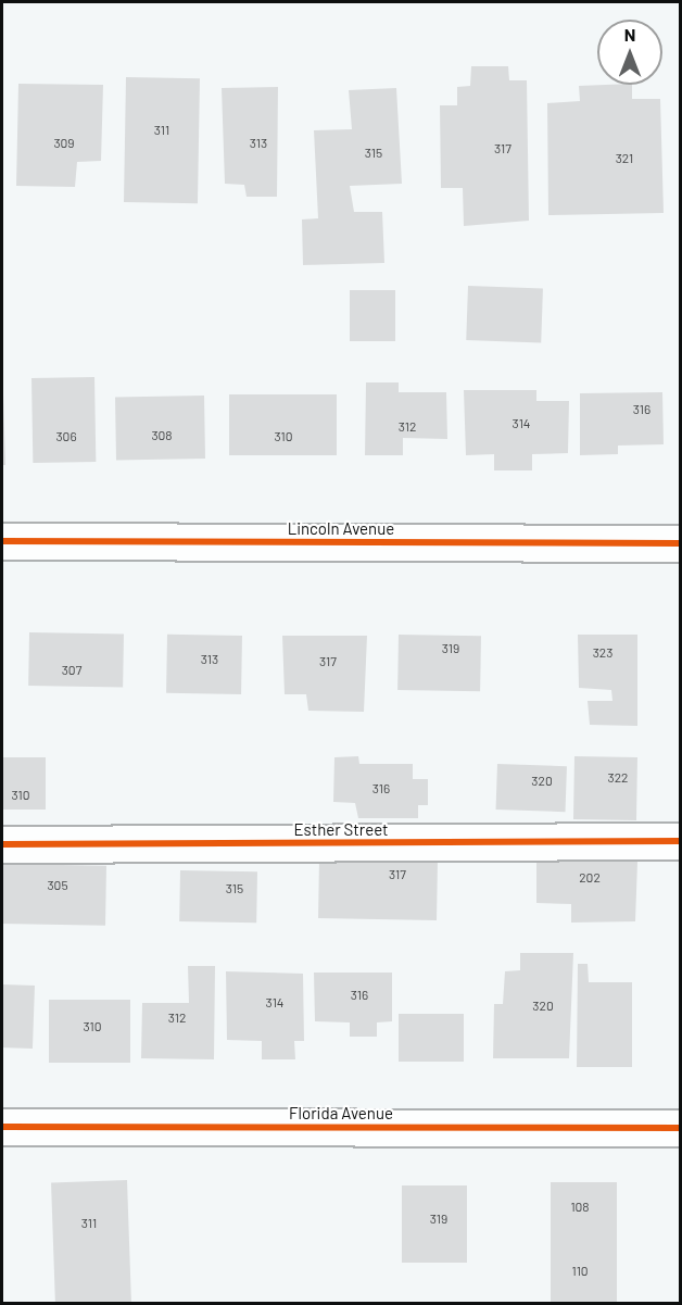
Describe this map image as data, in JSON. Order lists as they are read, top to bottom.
{
  "streets": {
    "street": ["Lincoln Avenue", "Esther Street", "Florida Avenue"]
  },
  "house_numbers": [
    "311",
    "309",
    "313",
    "317",
    "315",
    "321",
    "316",
    "314",
    "312",
    "308",
    "306",
    "310",
    "319",
    "323",
    "313",
    "317",
    "307",
    "322",
    "320",
    "316",
    "310",
    "317",
    "202",
    "305",
    "315",
    "316",
    "314",
    "320",
    "312",
    "310",
    "108",
    "319",
    "311",
    "110"
  ],
  "north": "top"
}
